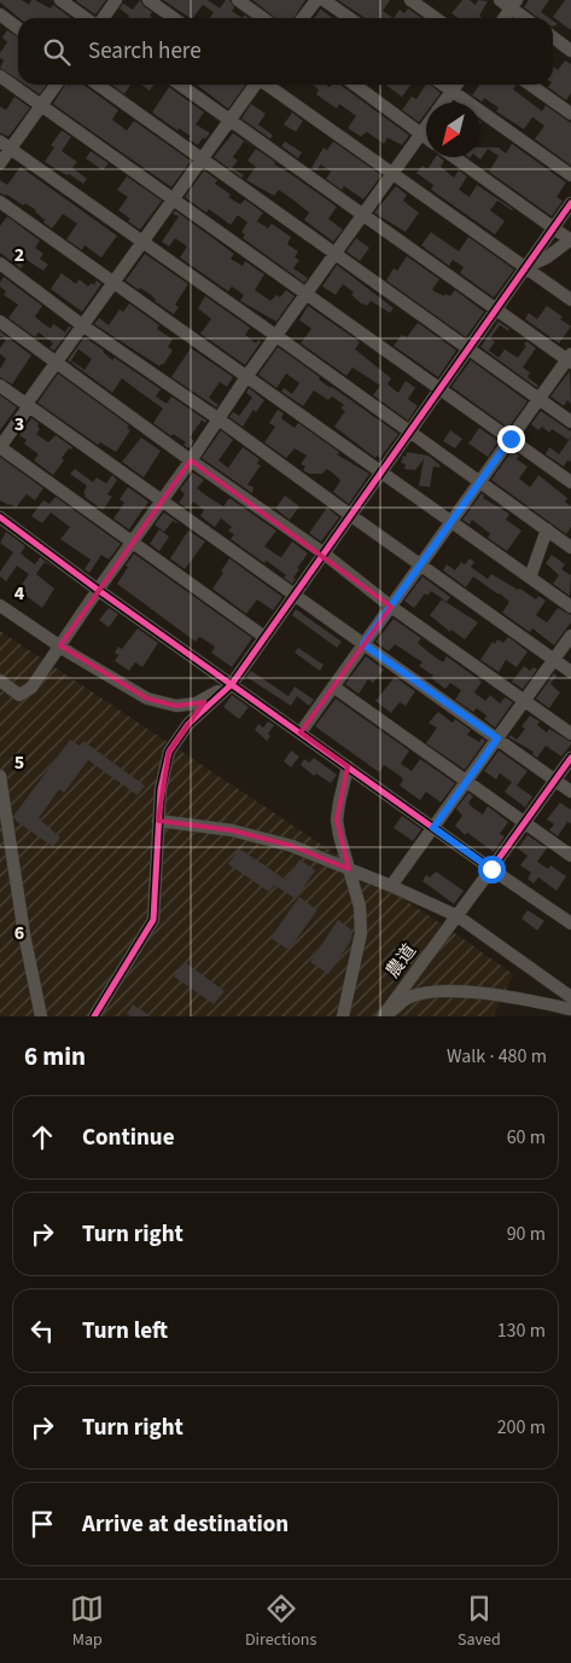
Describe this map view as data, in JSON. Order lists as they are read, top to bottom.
{
  "streets": {
    "street": ["農道"]
  },
  "north": "bottom left",
  "page": {
    "search": "Search here",
    "heading": ["6 min", "Walk · 480 m"],
    "list": [
      ["Continue", "60 m"],
      ["Turn right", "90 m"],
      ["Turn left", "130 m"],
      ["Turn right", "200 m"],
      "Arrive at destination"
    ],
    "nav": ["Map", "Directions", "Saved"]
  },
  "grid": {
    "rows": [
      "2",
      "3",
      "4",
      "5",
      "6"
    ]
  }
}
